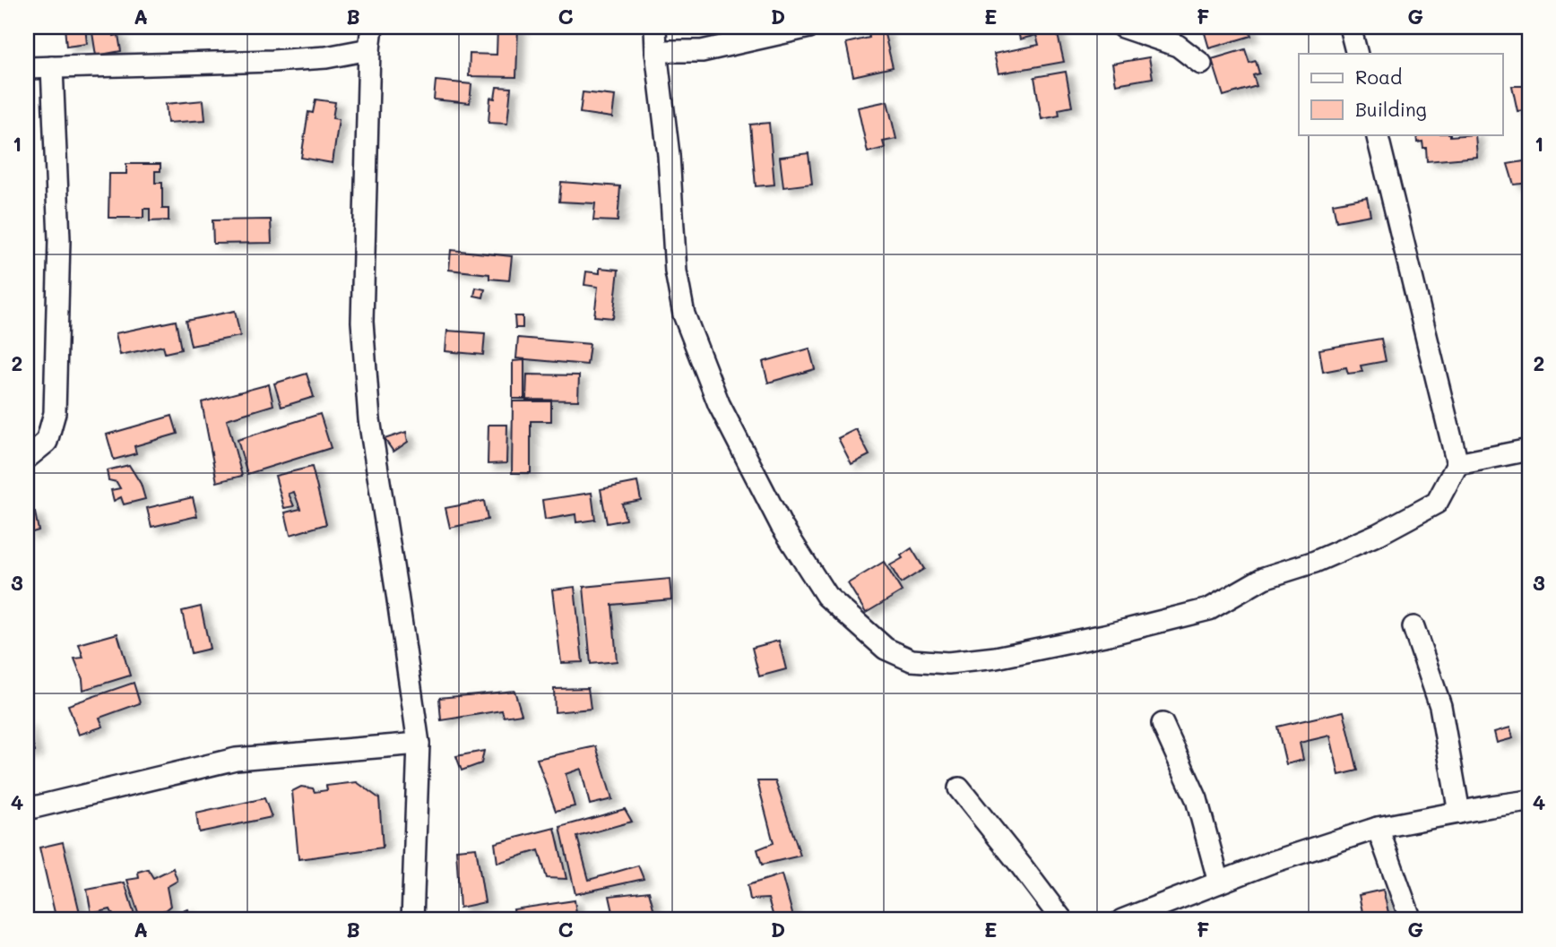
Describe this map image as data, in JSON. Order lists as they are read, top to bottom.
{
  "legend": ["Road", "Building"],
  "grid": {
    "columns": [
      "A",
      "B",
      "C",
      "D",
      "E",
      "F",
      "G"
    ],
    "rows": [
      "1",
      "2",
      "3",
      "4"
    ]
  }
}
